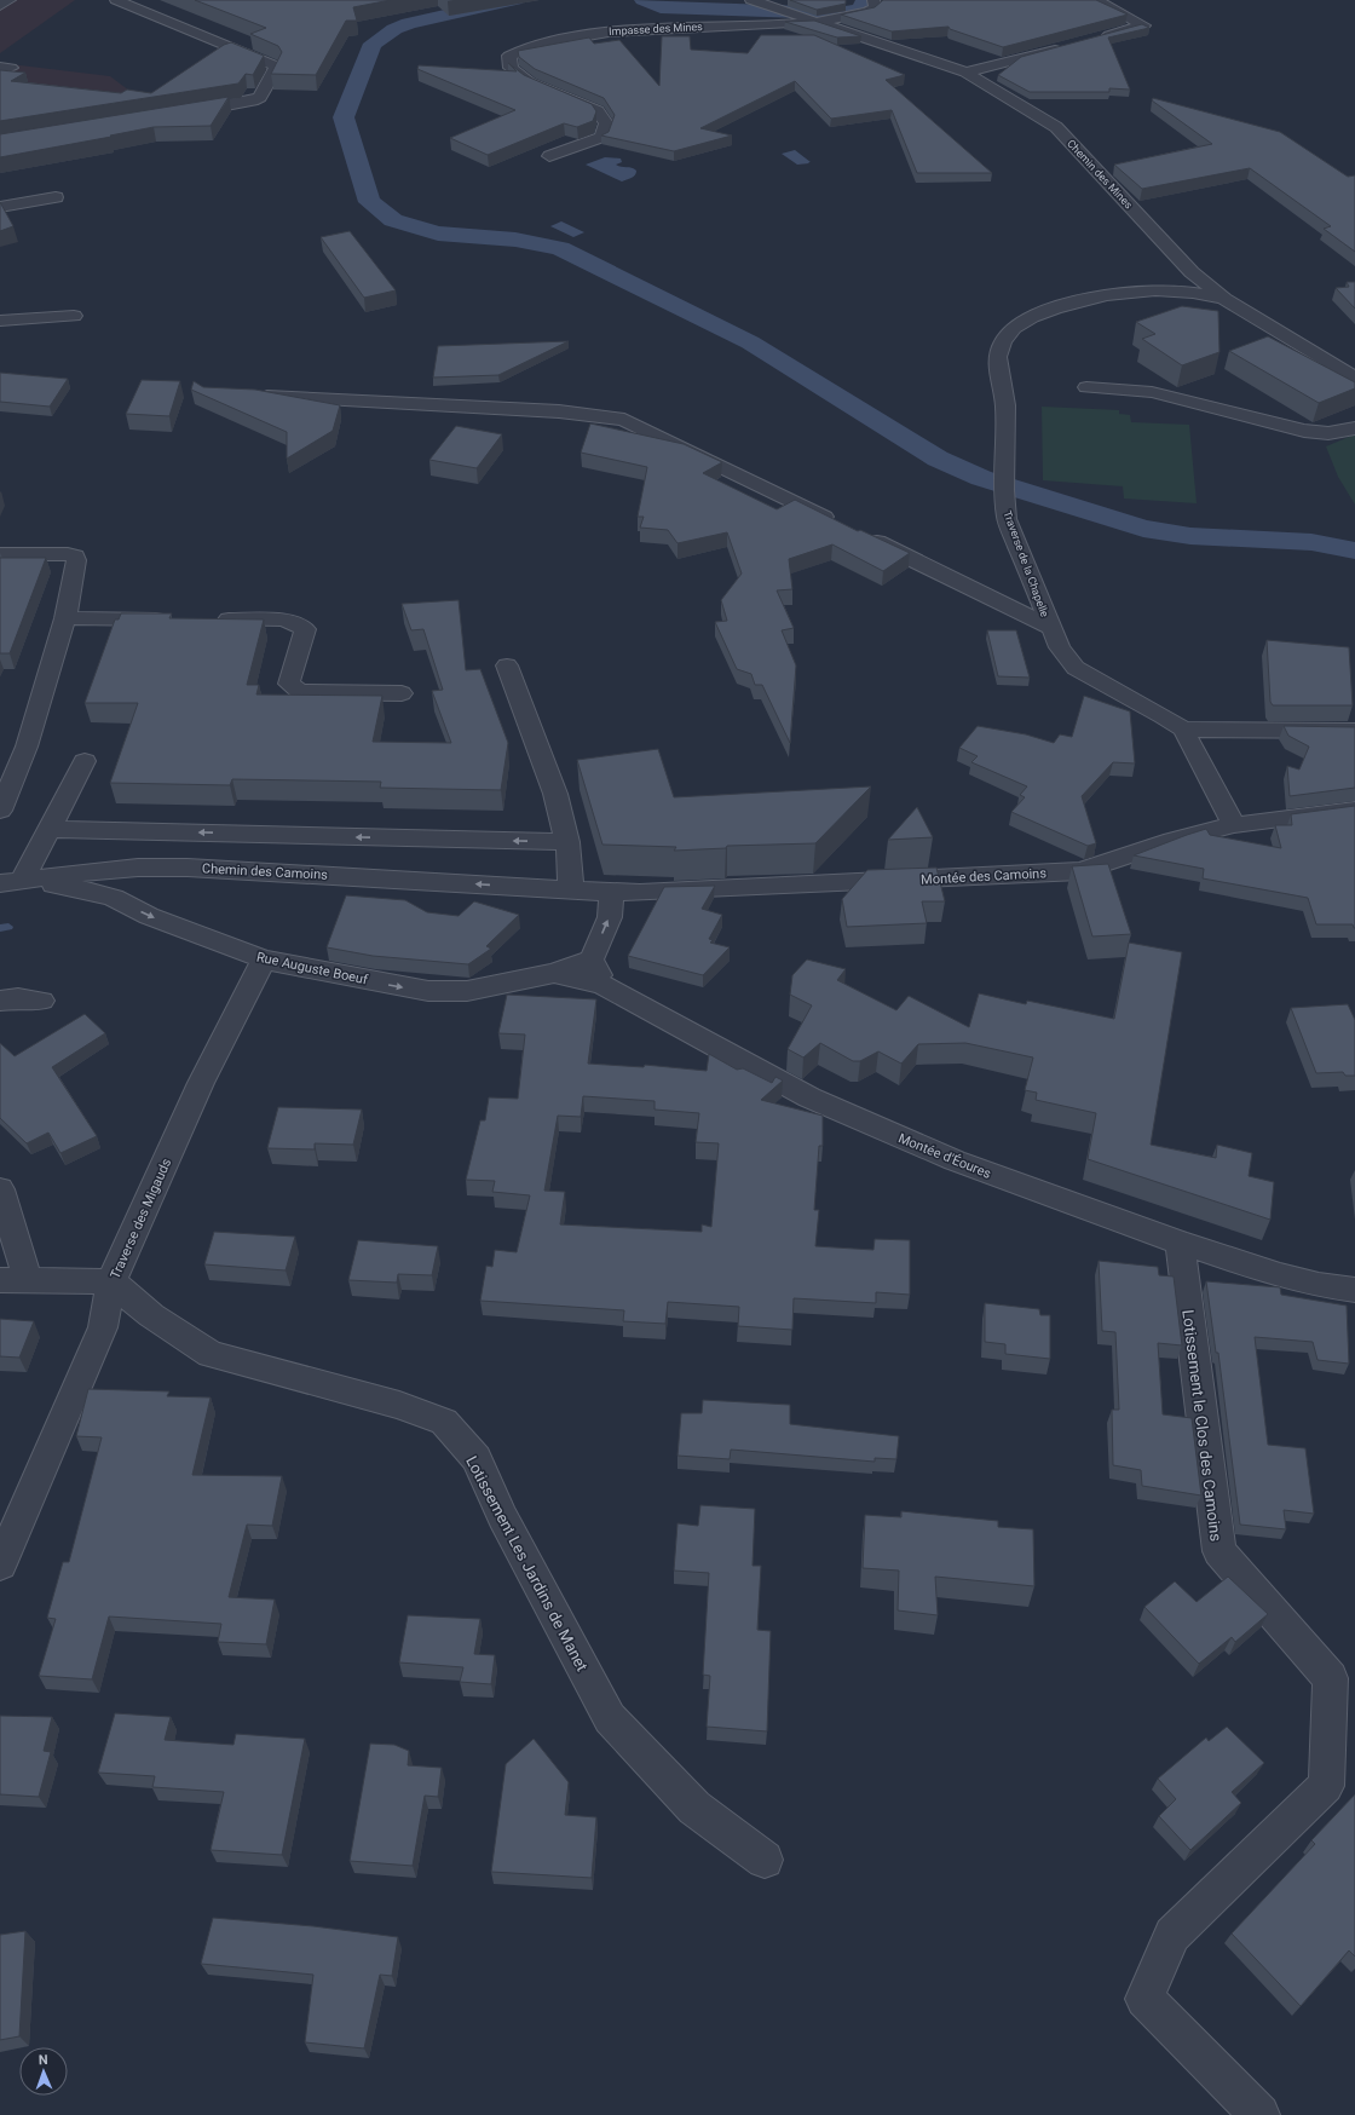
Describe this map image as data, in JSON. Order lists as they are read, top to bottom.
{
  "streets": {
    "street": [
      "Impasse des Mines",
      "Chemin des Mines",
      "Traverse de la Chapelle",
      "Chemin des Camoins",
      "Montée des Camoins",
      "Rue Auguste Boeuf",
      "Montée d'Éoures",
      "Traverse des Migauds",
      "Lotissement le Clos des Camoins",
      "Lotissement Les Jardins de Manet"
    ]
  },
  "crossings": [
    ["Impasse des Mines", "Chemin des Mines"],
    ["Chemin des Mines", "Traverse de la Chapelle"],
    ["Chemin des Camoins", "Montée des Camoins"],
    ["Chemin des Camoins", "Rue Auguste Boeuf"],
    ["Rue Auguste Boeuf", "Montée d'Éoures"],
    ["Rue Auguste Boeuf", "Traverse des Migauds"],
    ["Montée d'Éoures", "Lotissement le Clos des Camoins"],
    ["Traverse des Migauds", "Lotissement Les Jardins de Manet"]
  ],
  "north": "top"
}
